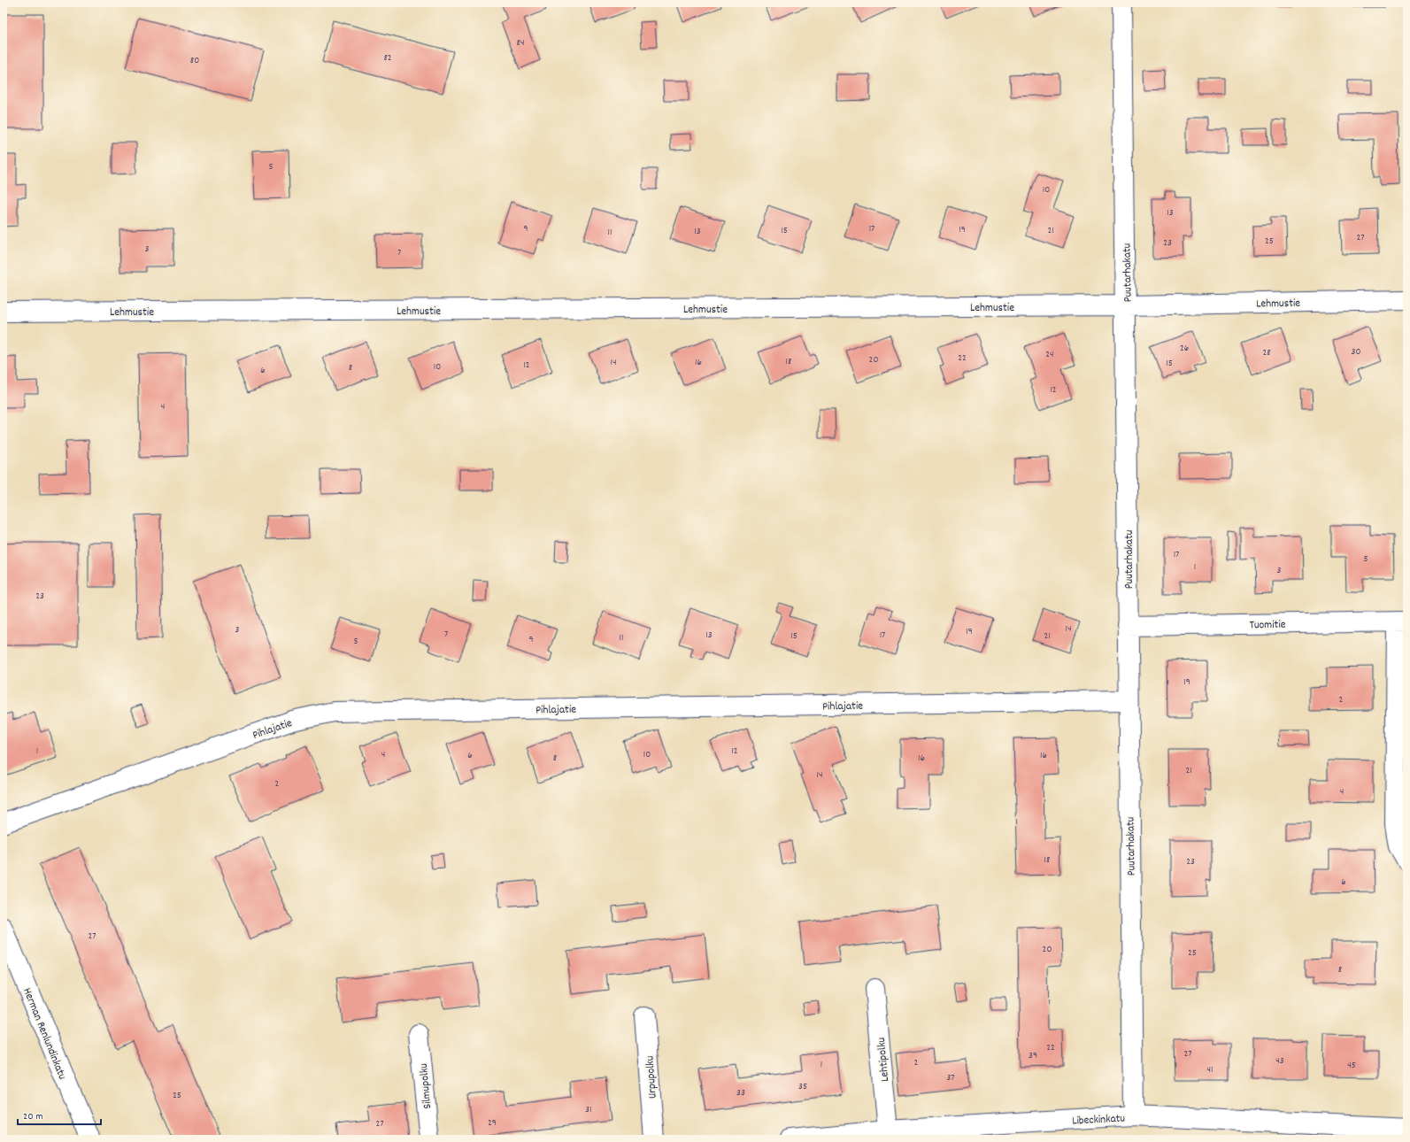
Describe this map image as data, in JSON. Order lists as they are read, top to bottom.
{
  "streets": {
    "street": [
      "Puutarhakatu",
      "Lehmustie",
      "Tuomitie",
      "Pihlajatie",
      "Herman Renlundinkatu",
      "Lehtipolku",
      "Urpupolku",
      "Silmupolku",
      "Libeckinkatu"
    ]
  },
  "crossings": [
    ["Puutarhakatu", "Lehmustie"],
    ["Puutarhakatu", "Tuomitie"],
    ["Puutarhakatu", "Pihlajatie"],
    ["Puutarhakatu", "Libeckinkatu"],
    ["Lehtipolku", "Libeckinkatu"]
  ],
  "house_numbers": [
    "84",
    "82",
    "80",
    "5",
    "10",
    "13",
    "9",
    "17",
    "19",
    "15",
    "21",
    "13",
    "11",
    "27",
    "25",
    "23",
    "3",
    "7",
    "26",
    "30",
    "28",
    "24",
    "22",
    "20",
    "18",
    "14",
    "16",
    "15",
    "12",
    "10",
    "8",
    "6",
    "12",
    "4",
    "17",
    "5",
    "1",
    "3",
    "23",
    "14",
    "3",
    "19",
    "7",
    "13",
    "17",
    "15",
    "21",
    "11",
    "9",
    "5",
    "19",
    "2",
    "1",
    "12",
    "4",
    "10",
    "6",
    "16",
    "8",
    "16",
    "21",
    "14",
    "2",
    "4",
    "18",
    "23",
    "6",
    "27",
    "20",
    "25",
    "8",
    "22",
    "27",
    "39",
    "43",
    "2",
    "1",
    "45",
    "41",
    "37",
    "35",
    "33",
    "25",
    "31",
    "29",
    "27"
  ],
  "scale_bar": "20 m"
}
